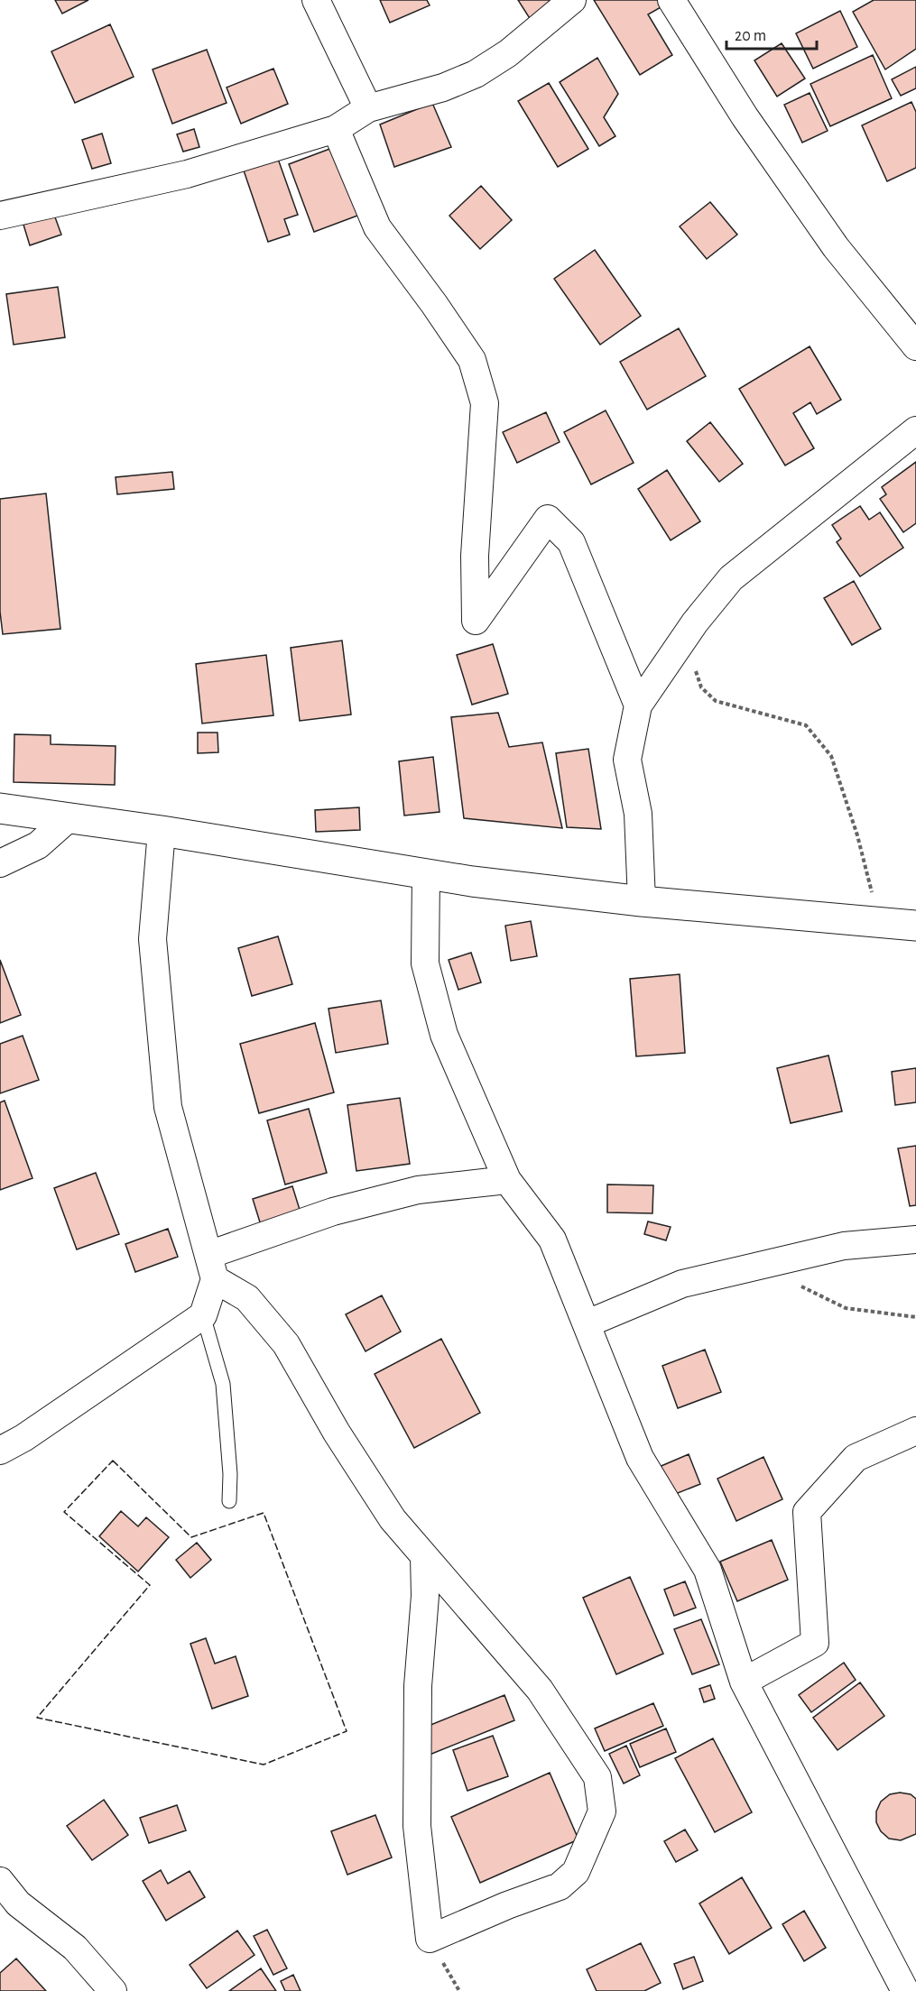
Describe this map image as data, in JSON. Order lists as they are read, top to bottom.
{
  "scale_bar": "20 m"
}
